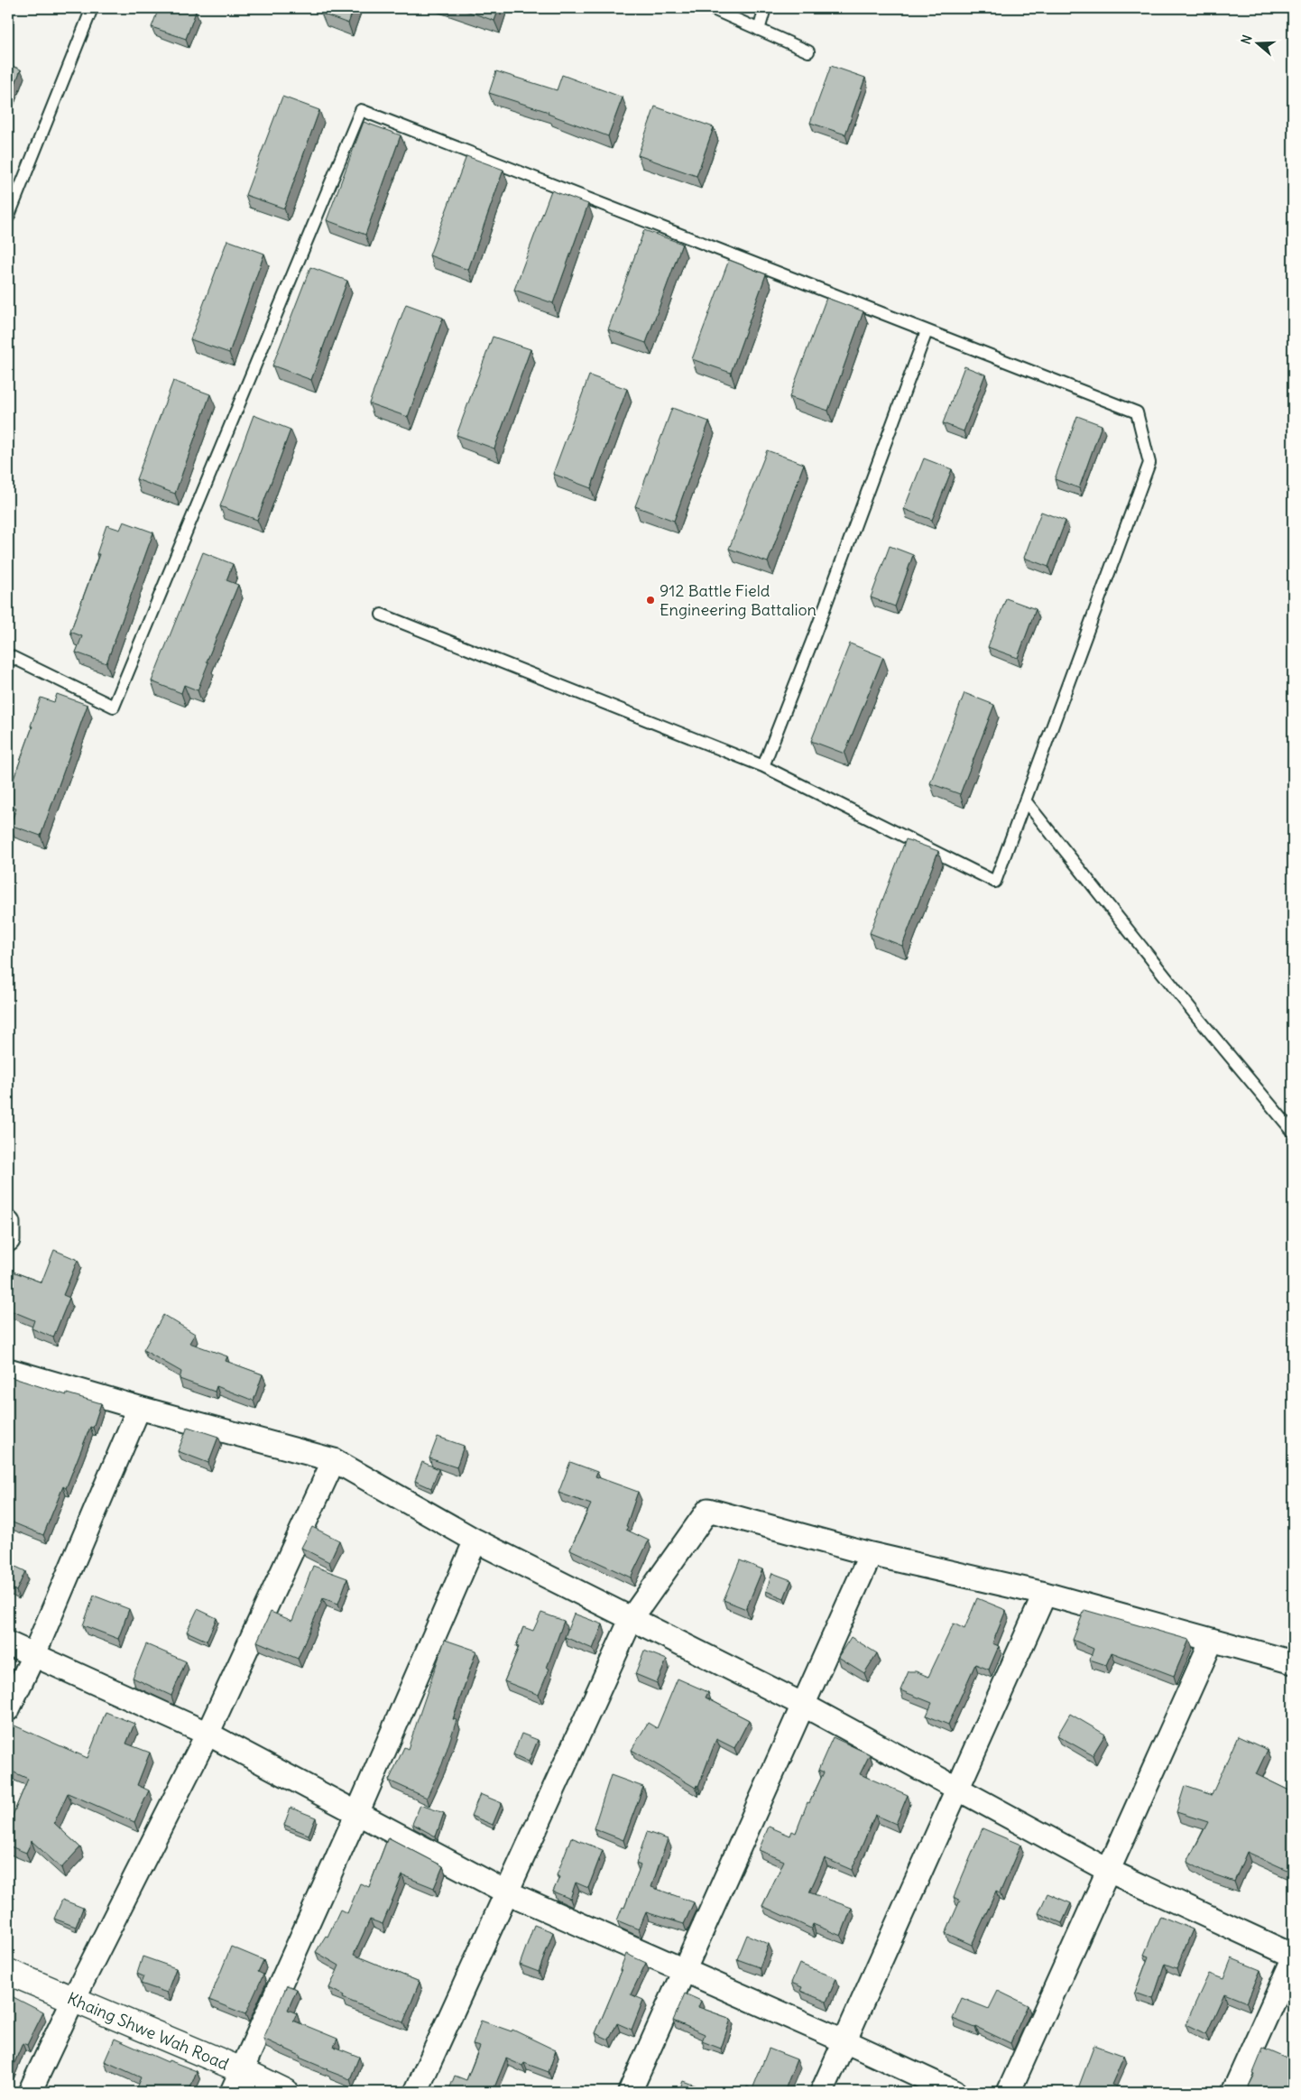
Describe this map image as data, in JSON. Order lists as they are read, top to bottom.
{
  "streets": {
    "street": ["Khaing Shwe Wah Road"]
  },
  "places": ["912 Battle Field Engineering Battalion"],
  "north": "left"
}
